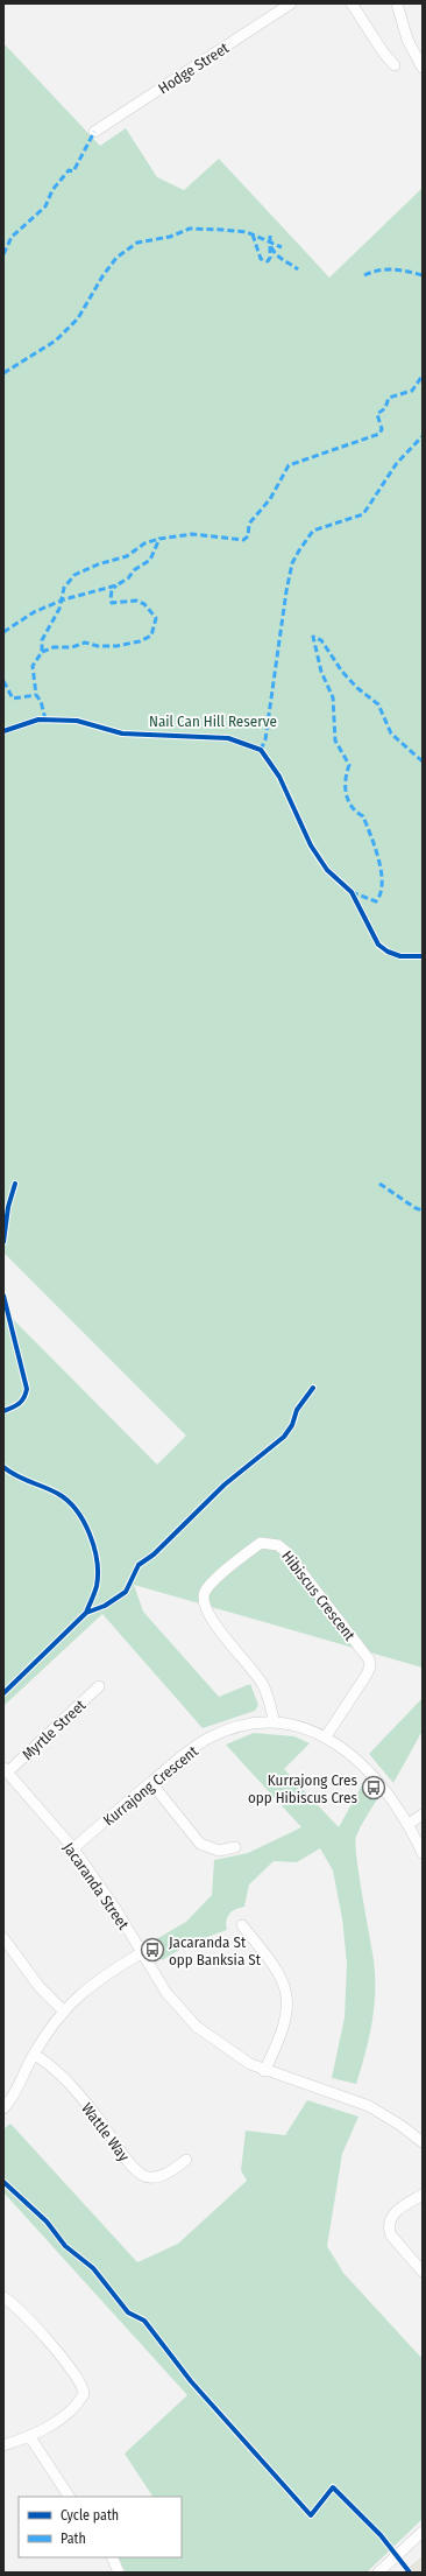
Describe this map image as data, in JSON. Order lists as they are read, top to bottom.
{
  "streets": {
    "street": [
      "Hodge Street",
      "Hibiscus Crescent",
      "Myrtle Street",
      "Kurrajong Crescent",
      "Jacaranda Street",
      "Wattle Way"
    ]
  },
  "crossings": [
    ["Hibiscus Crescent", "Kurrajong Crescent"],
    ["Myrtle Street", "Jacaranda Street"],
    ["Kurrajong Crescent", "Jacaranda Street"]
  ],
  "parks": ["Nail Can Hill Reserve"],
  "places": {
    "bus stop": ["Kurrajong Cres opp Hibiscus Cres", "Jacaranda St opp Banksia St"]
  },
  "legend": ["Cycle path", "Path"]
}
